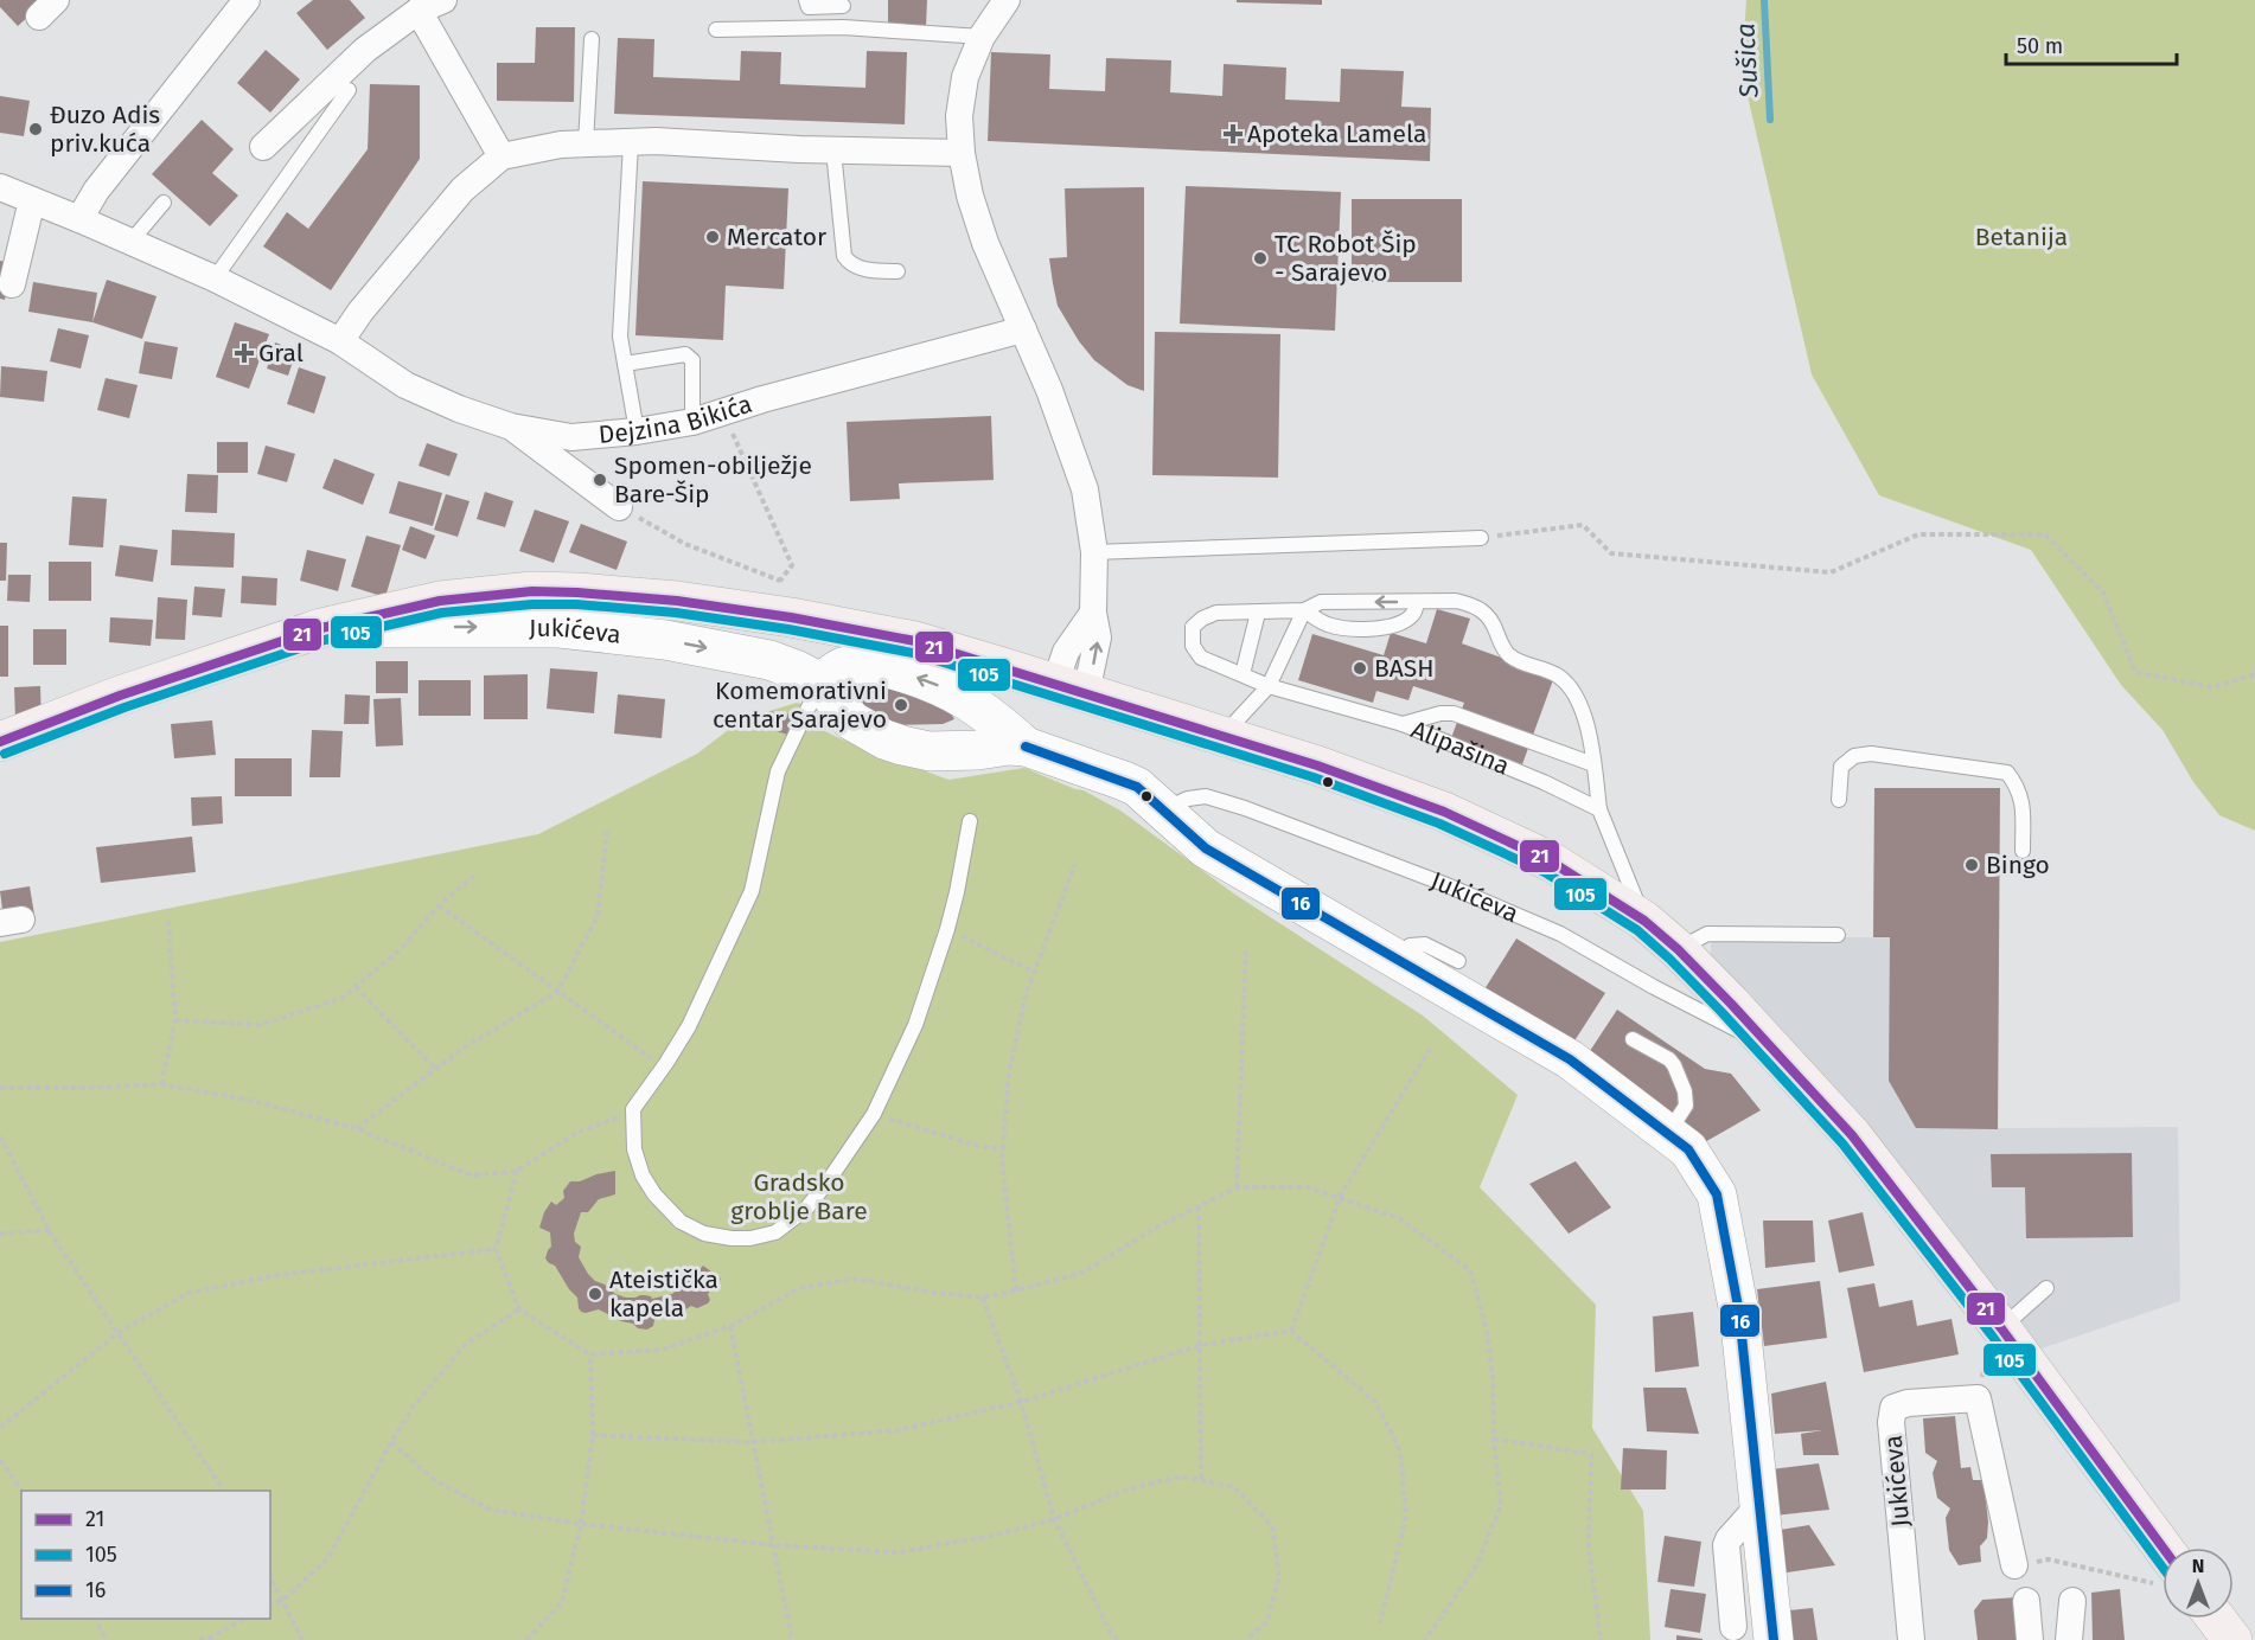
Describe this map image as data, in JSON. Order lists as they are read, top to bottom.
{
  "streets": {
    "street": ["Dejzina Bikića", "Jukićeva"],
    "lane": ["Alipašina"]
  },
  "water": ["Sušica"],
  "parks": ["Betanija", "Gradsko groblje Bare"],
  "places": {
    "other": [
      "Đuzo Adis priv.kuća",
      "Mercator",
      "TC Robot Šip - Sarajevo",
      "Spomen-obilježje Bare-Šip",
      "BASH",
      "Komemorativni centar Sarajevo",
      "Bingo",
      "Ateistička kapela"
    ],
    "health": ["Apoteka Lamela", "Gral"]
  },
  "lines": ["transit line 21", "transit line 105", "transit line 16"],
  "legend": ["21", "105", "16"],
  "scale_bar": "50 m",
  "north": "top"
}
